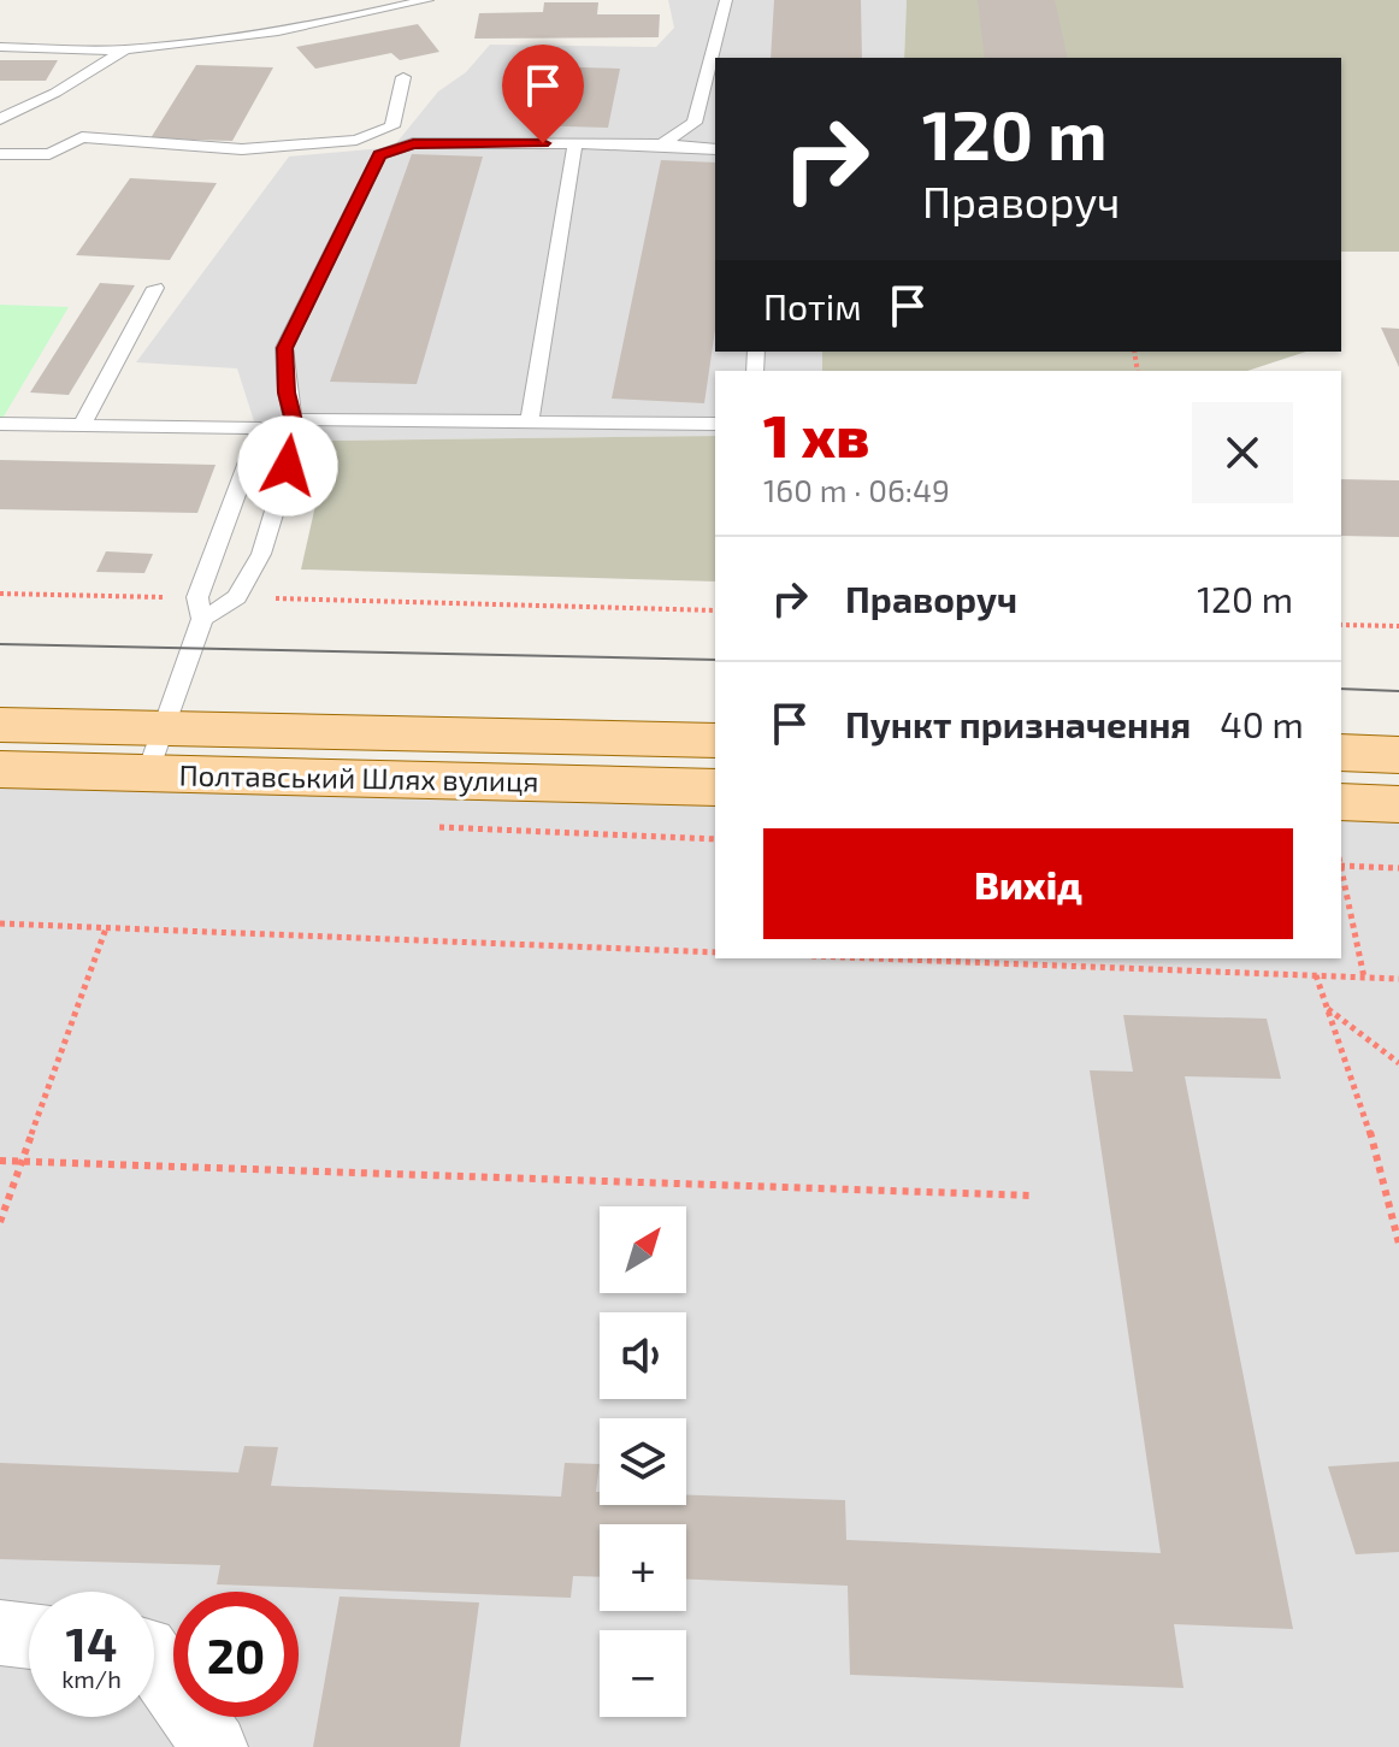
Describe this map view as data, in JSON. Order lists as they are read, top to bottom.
{
  "streets": {
    "main road": ["Полтавський Шлях вулиця"]
  },
  "north": "top right",
  "page": {
    "turn": ["120 m", "Праворуч"],
    "then": "Потім",
    "heading": ["1 хв", "160 m · 06:49"],
    "list": [
      {
        "name": "Праворуч",
        "value": "120 m"
      },
      {
        "name": "Пункт призначення",
        "value": "40 m"
      }
    ],
    "buttons": "Вихід",
    "map_buttons": ["+", "−"],
    "speed": "14 km/h",
    "limit": "20"
  }
}
